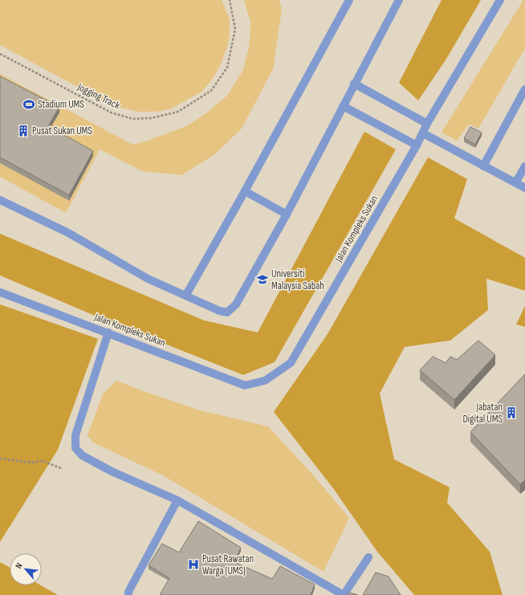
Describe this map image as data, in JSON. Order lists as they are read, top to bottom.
{
  "streets": {
    "street": ["Jalan Kompleks Sukan"],
    "path": ["Jogging Track"]
  },
  "places": {
    "sports": ["Stadium UMS"],
    "building": ["Pusat Sukan UMS", "Jabatan Digital UMS"],
    "school or university": ["Universiti Malaysia Sabah"],
    "hospital": ["Pusat Rawatan Warga (UMS)"]
  },
  "north": "top left"
}
